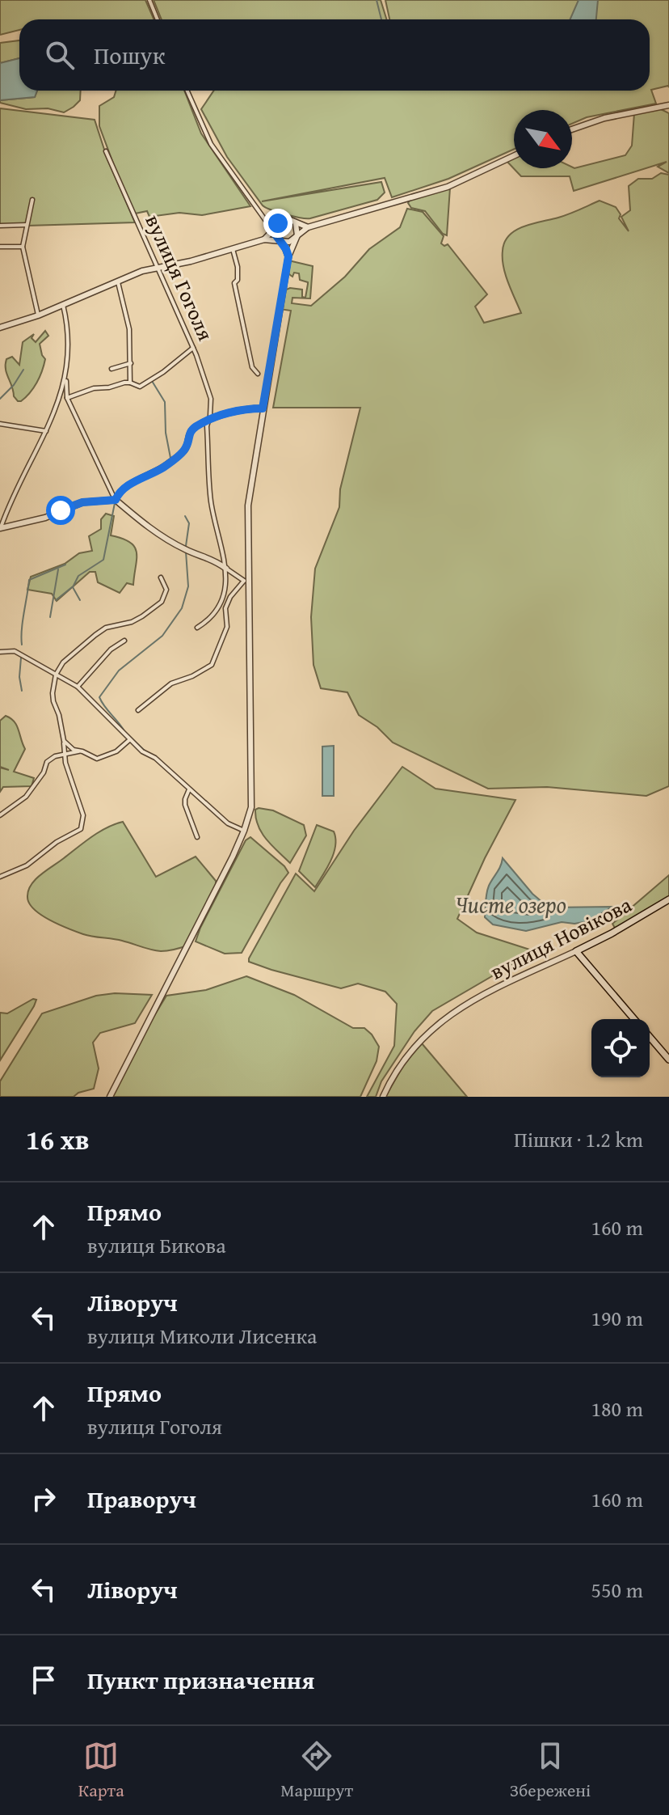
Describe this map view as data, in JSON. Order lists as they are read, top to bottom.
{
  "streets": {
    "main road": ["вулиця Новікова"],
    "street": ["вулиця Гоголя"]
  },
  "water": ["Чисте озеро"],
  "north": "bottom right",
  "page": {
    "search": "Пошук",
    "heading": ["16 хв", "Пішки · 1.2 km"],
    "list": [
      ["Прямо", "вулиця Бикова", "160 m"],
      ["Ліворуч", "вулиця Миколи Лисенка", "190 m"],
      ["Прямо", "вулиця Гоголя", "180 m"],
      ["Праворуч", "160 m"],
      ["Ліворуч", "550 m"],
      "Пункт призначення"
    ],
    "nav": ["Карта", "Маршрут", "Збережені"]
  }
}
